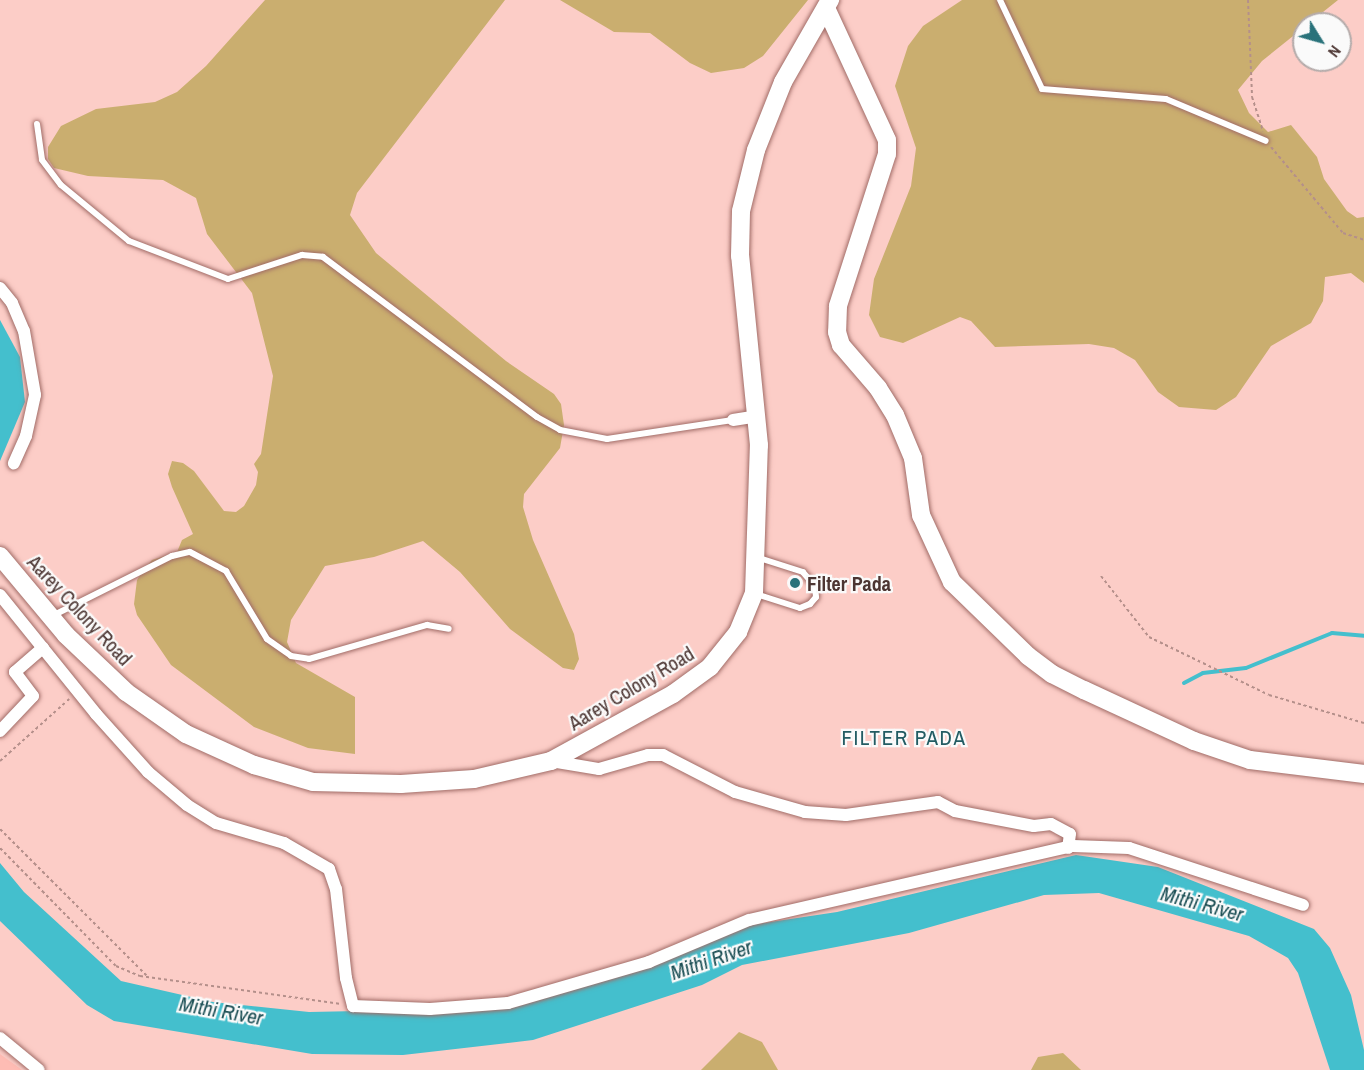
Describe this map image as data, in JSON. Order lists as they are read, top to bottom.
{
  "streets": {
    "main road": ["Aarey Colony Road"]
  },
  "districts": ["FILTER PADA"],
  "water": ["Mithi River"],
  "places": ["Filter Pada"],
  "north": "bottom right"
}
